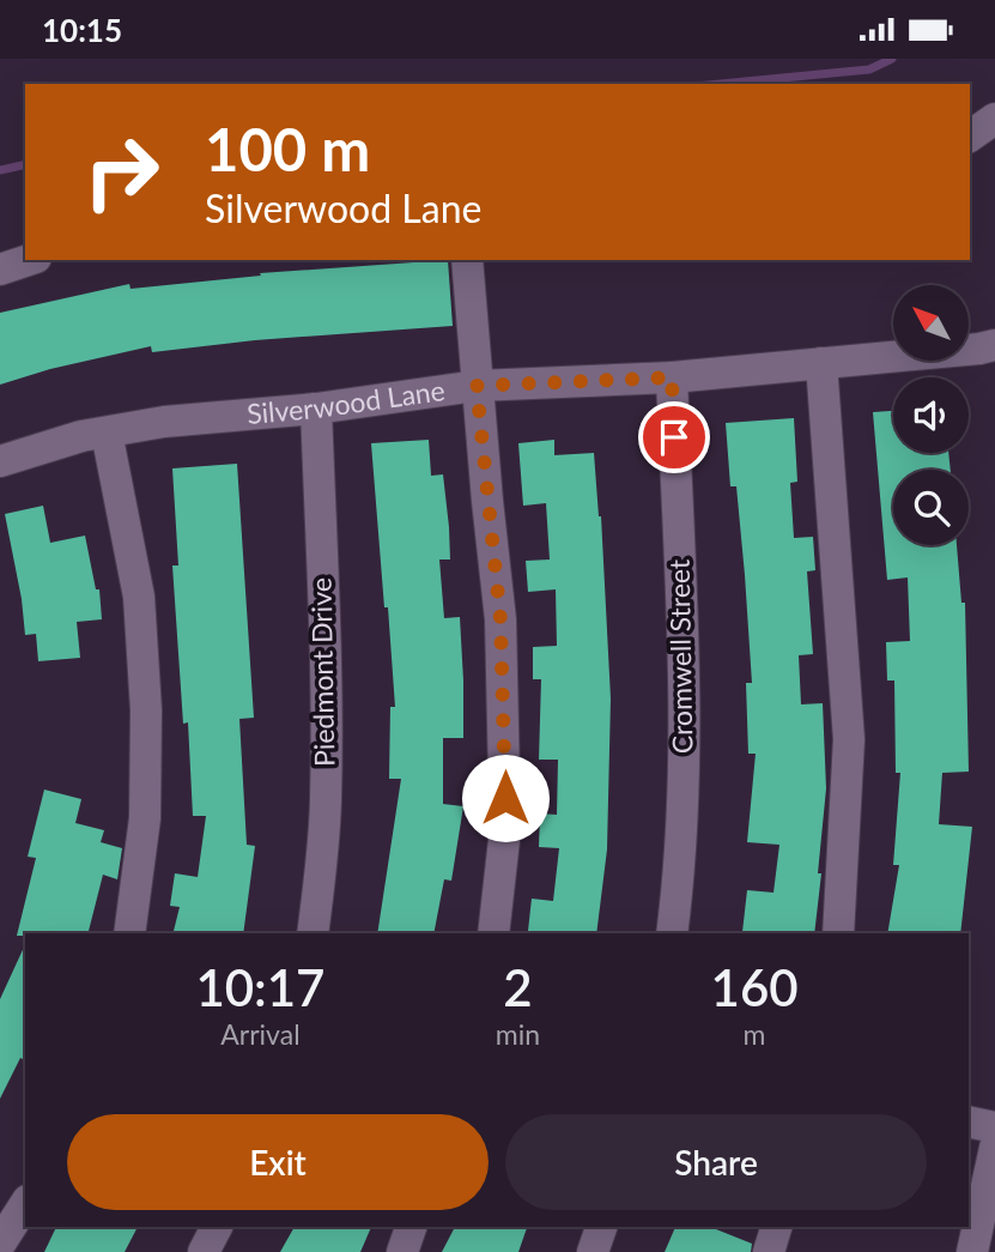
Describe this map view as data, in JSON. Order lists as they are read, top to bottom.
{
  "streets": {
    "street": ["Silverwood Lane", "Cromwell Street", "Piedmont Drive"]
  },
  "crossings": [
    ["Silverwood Lane", "Cromwell Street"],
    ["Silverwood Lane", "Piedmont Drive"]
  ],
  "north": "top left",
  "page": {
    "status": "10:15",
    "turn": ["100 m", "Silverwood Lane"],
    "eta": [
      "10:17",
      "Arrival",
      "2",
      "min",
      "160",
      "m"
    ],
    "buttons": ["Exit", "Share"]
  }
}
